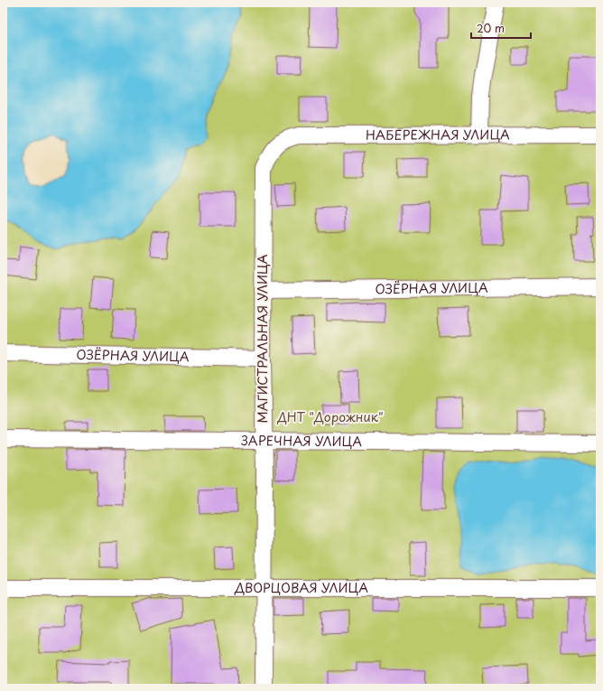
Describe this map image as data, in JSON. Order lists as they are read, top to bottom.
{
  "streets": {
    "street": [
      "НАБЕРЕЖНАЯ УЛИЦА",
      "ОЗЁРНАЯ УЛИЦА",
      "МАГИСТРАЛЬНАЯ УЛИЦА",
      "ЗАРЕЧНАЯ УЛИЦА",
      "ДВОРЦОВАЯ УЛИЦА"
    ]
  },
  "crossings": [
    ["НАБЕРЕЖНАЯ УЛИЦА", "МАГИСТРАЛЬНАЯ УЛИЦА"],
    ["ОЗЁРНАЯ УЛИЦА", "МАГИСТРАЛЬНАЯ УЛИЦА"],
    ["МАГИСТРАЛЬНАЯ УЛИЦА", "ЗАРЕЧНАЯ УЛИЦА"],
    ["МАГИСТРАЛЬНАЯ УЛИЦА", "ДВОРЦОВАЯ УЛИЦА"]
  ],
  "parks": ["ДНТ \"Дорожник\""],
  "scale_bar": "20 m"
}
